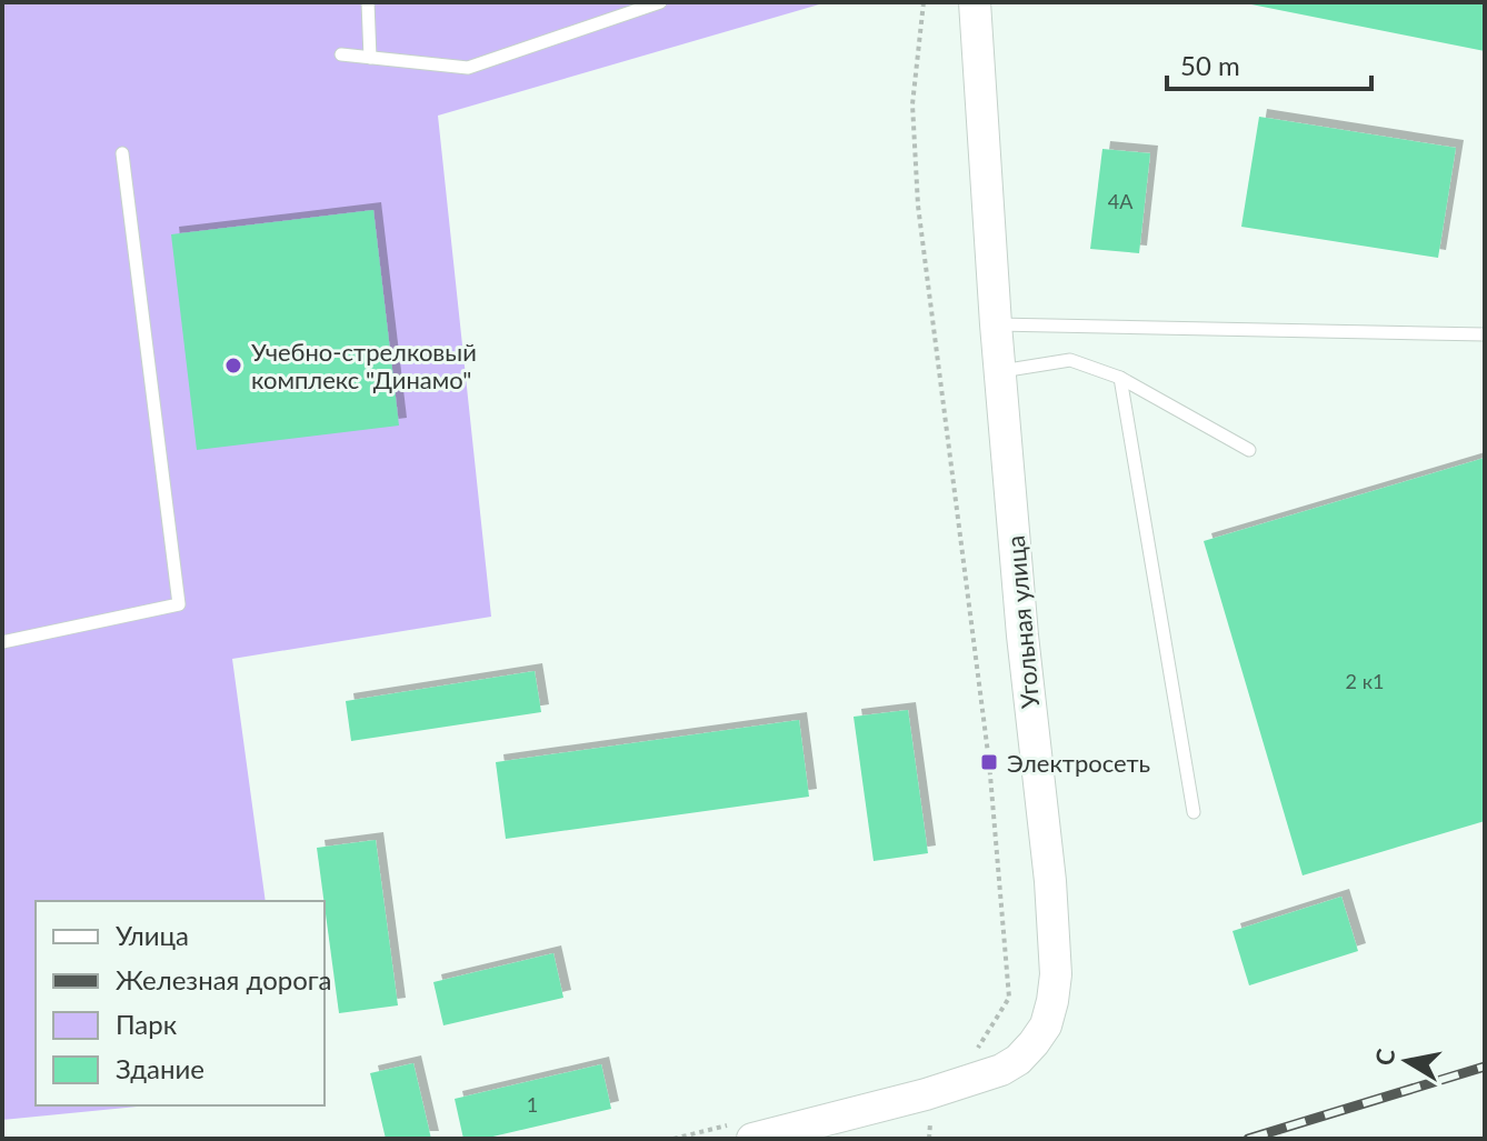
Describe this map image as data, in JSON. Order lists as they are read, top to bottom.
{
  "streets": {
    "street": ["Угольная улица"]
  },
  "places": {
    "other": ["Учебно-стрелковый комплекс \"Динамо\""],
    "transit": ["Электросеть"]
  },
  "house_numbers": ["4А", "2 к1", "1"],
  "legend": [
    "Улица",
    "Железная дорога",
    "Парк",
    "Здание"
  ],
  "scale_bar": "50 m",
  "north": "left"
}
